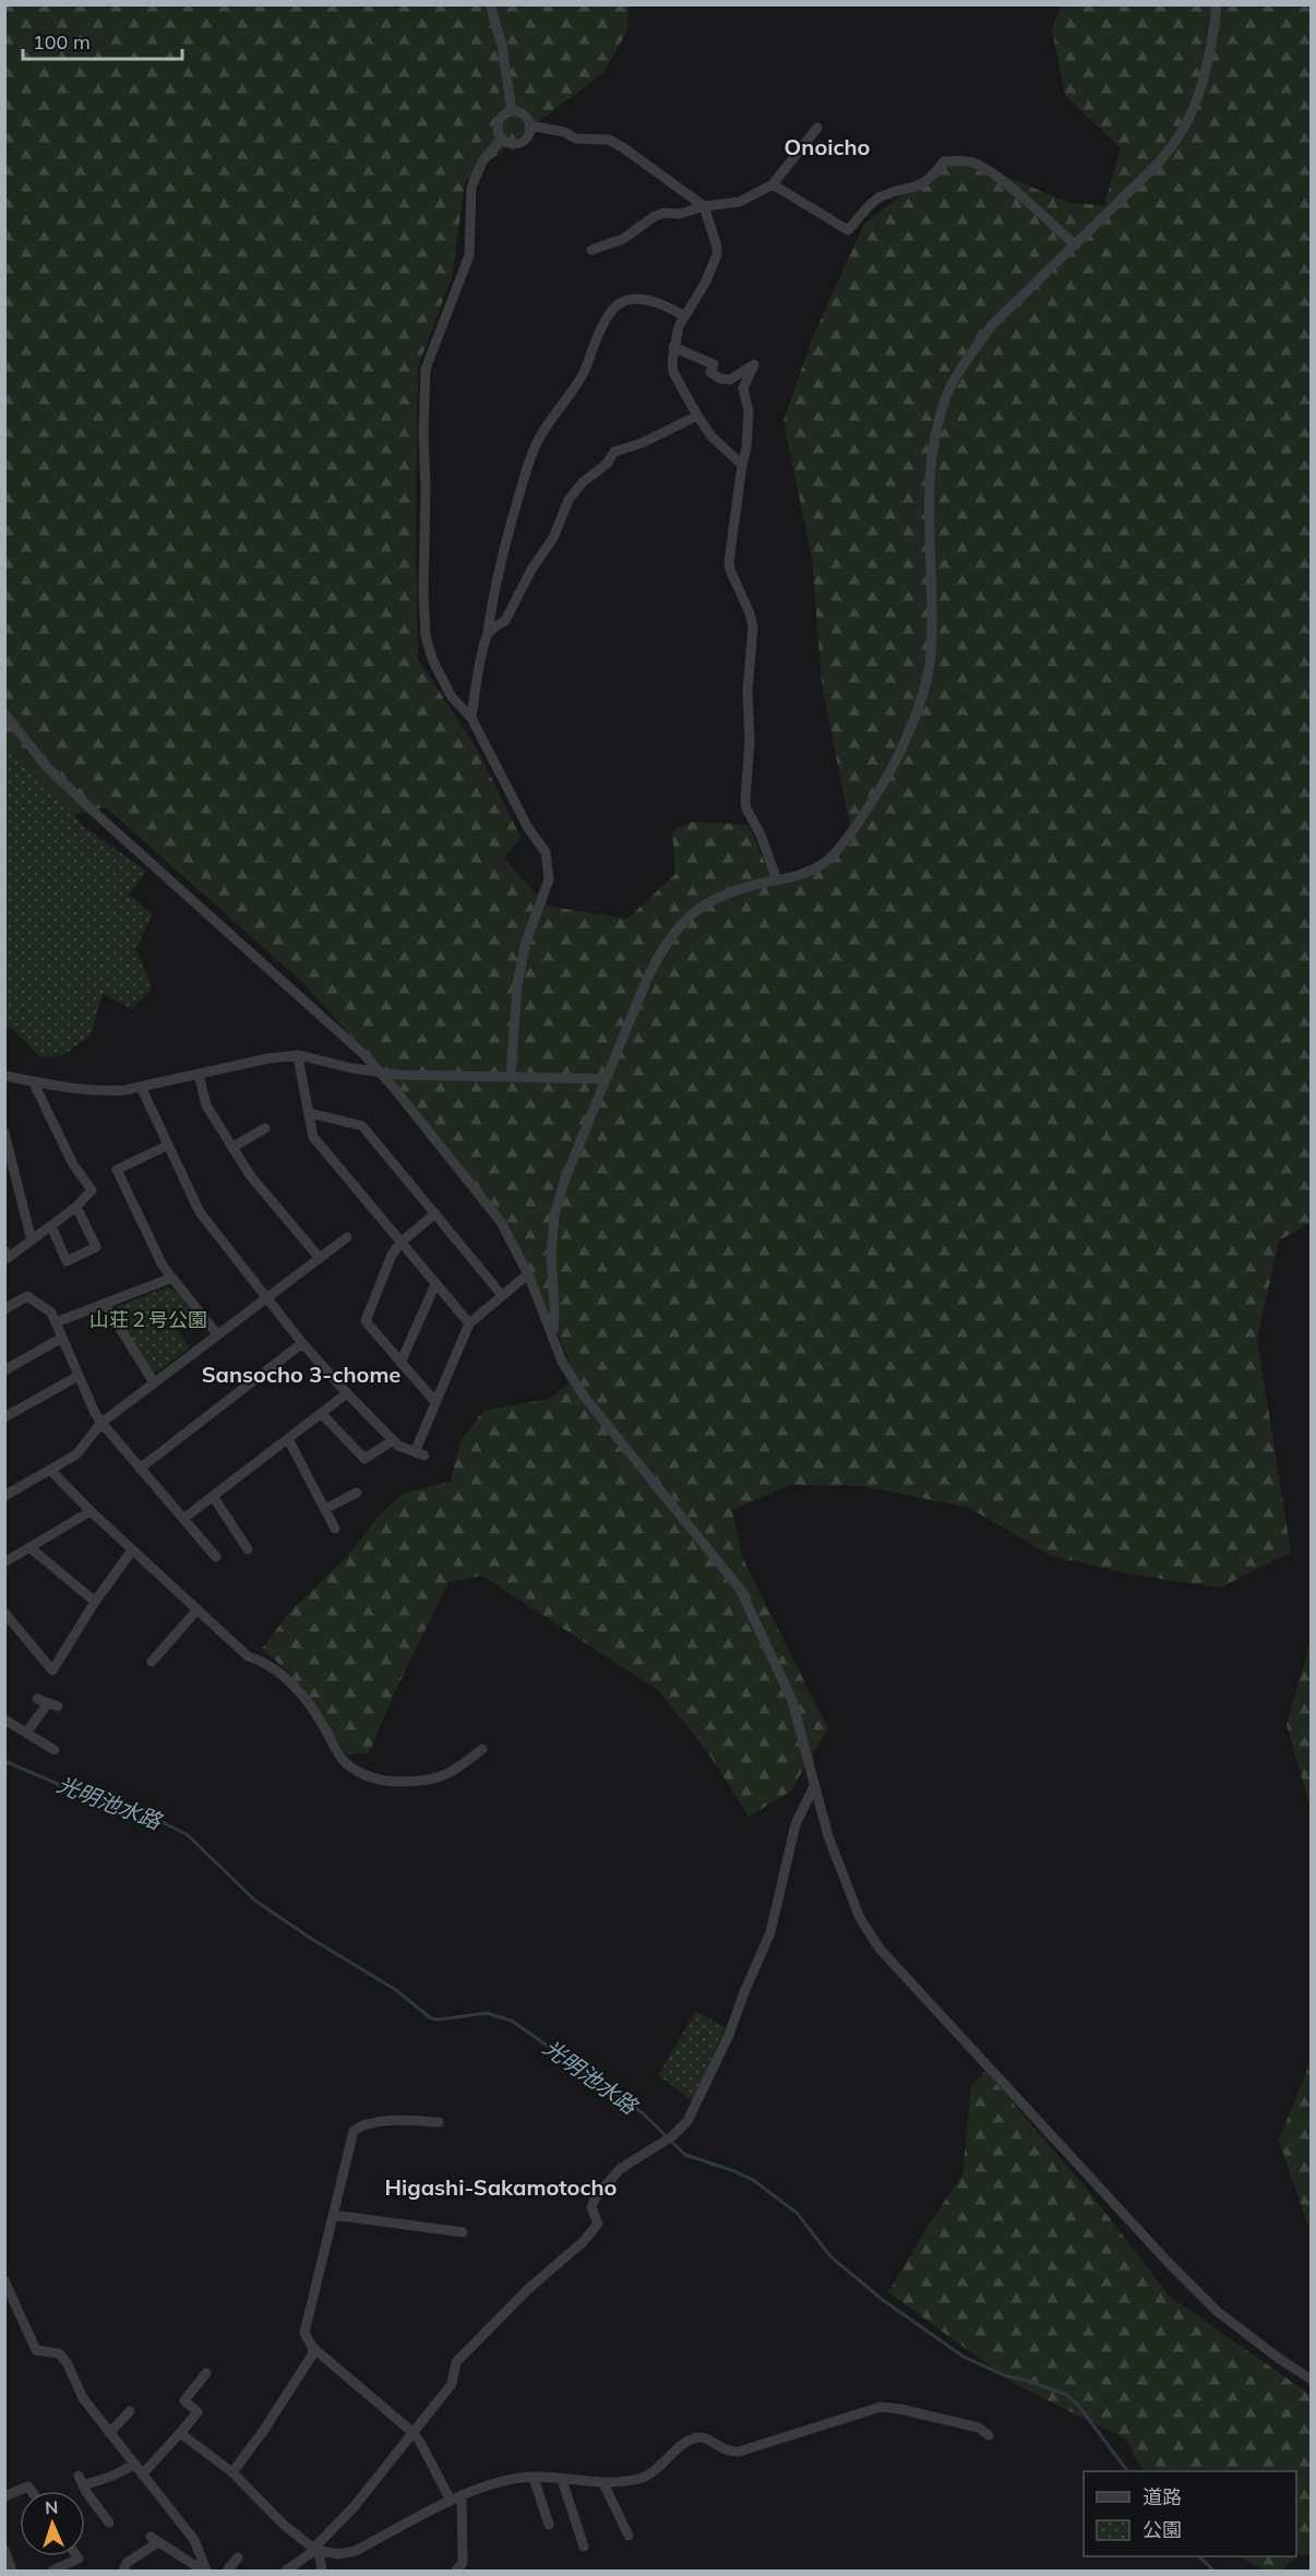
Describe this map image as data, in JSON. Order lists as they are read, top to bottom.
{
  "districts": ["Onoicho", "Sansocho 3-chome", "Higashi-Sakamotocho"],
  "water": ["光明池水路"],
  "parks": ["山荘２号公園"],
  "legend": ["道路", "公園"],
  "scale_bar": "100 m",
  "north": "top"
}
